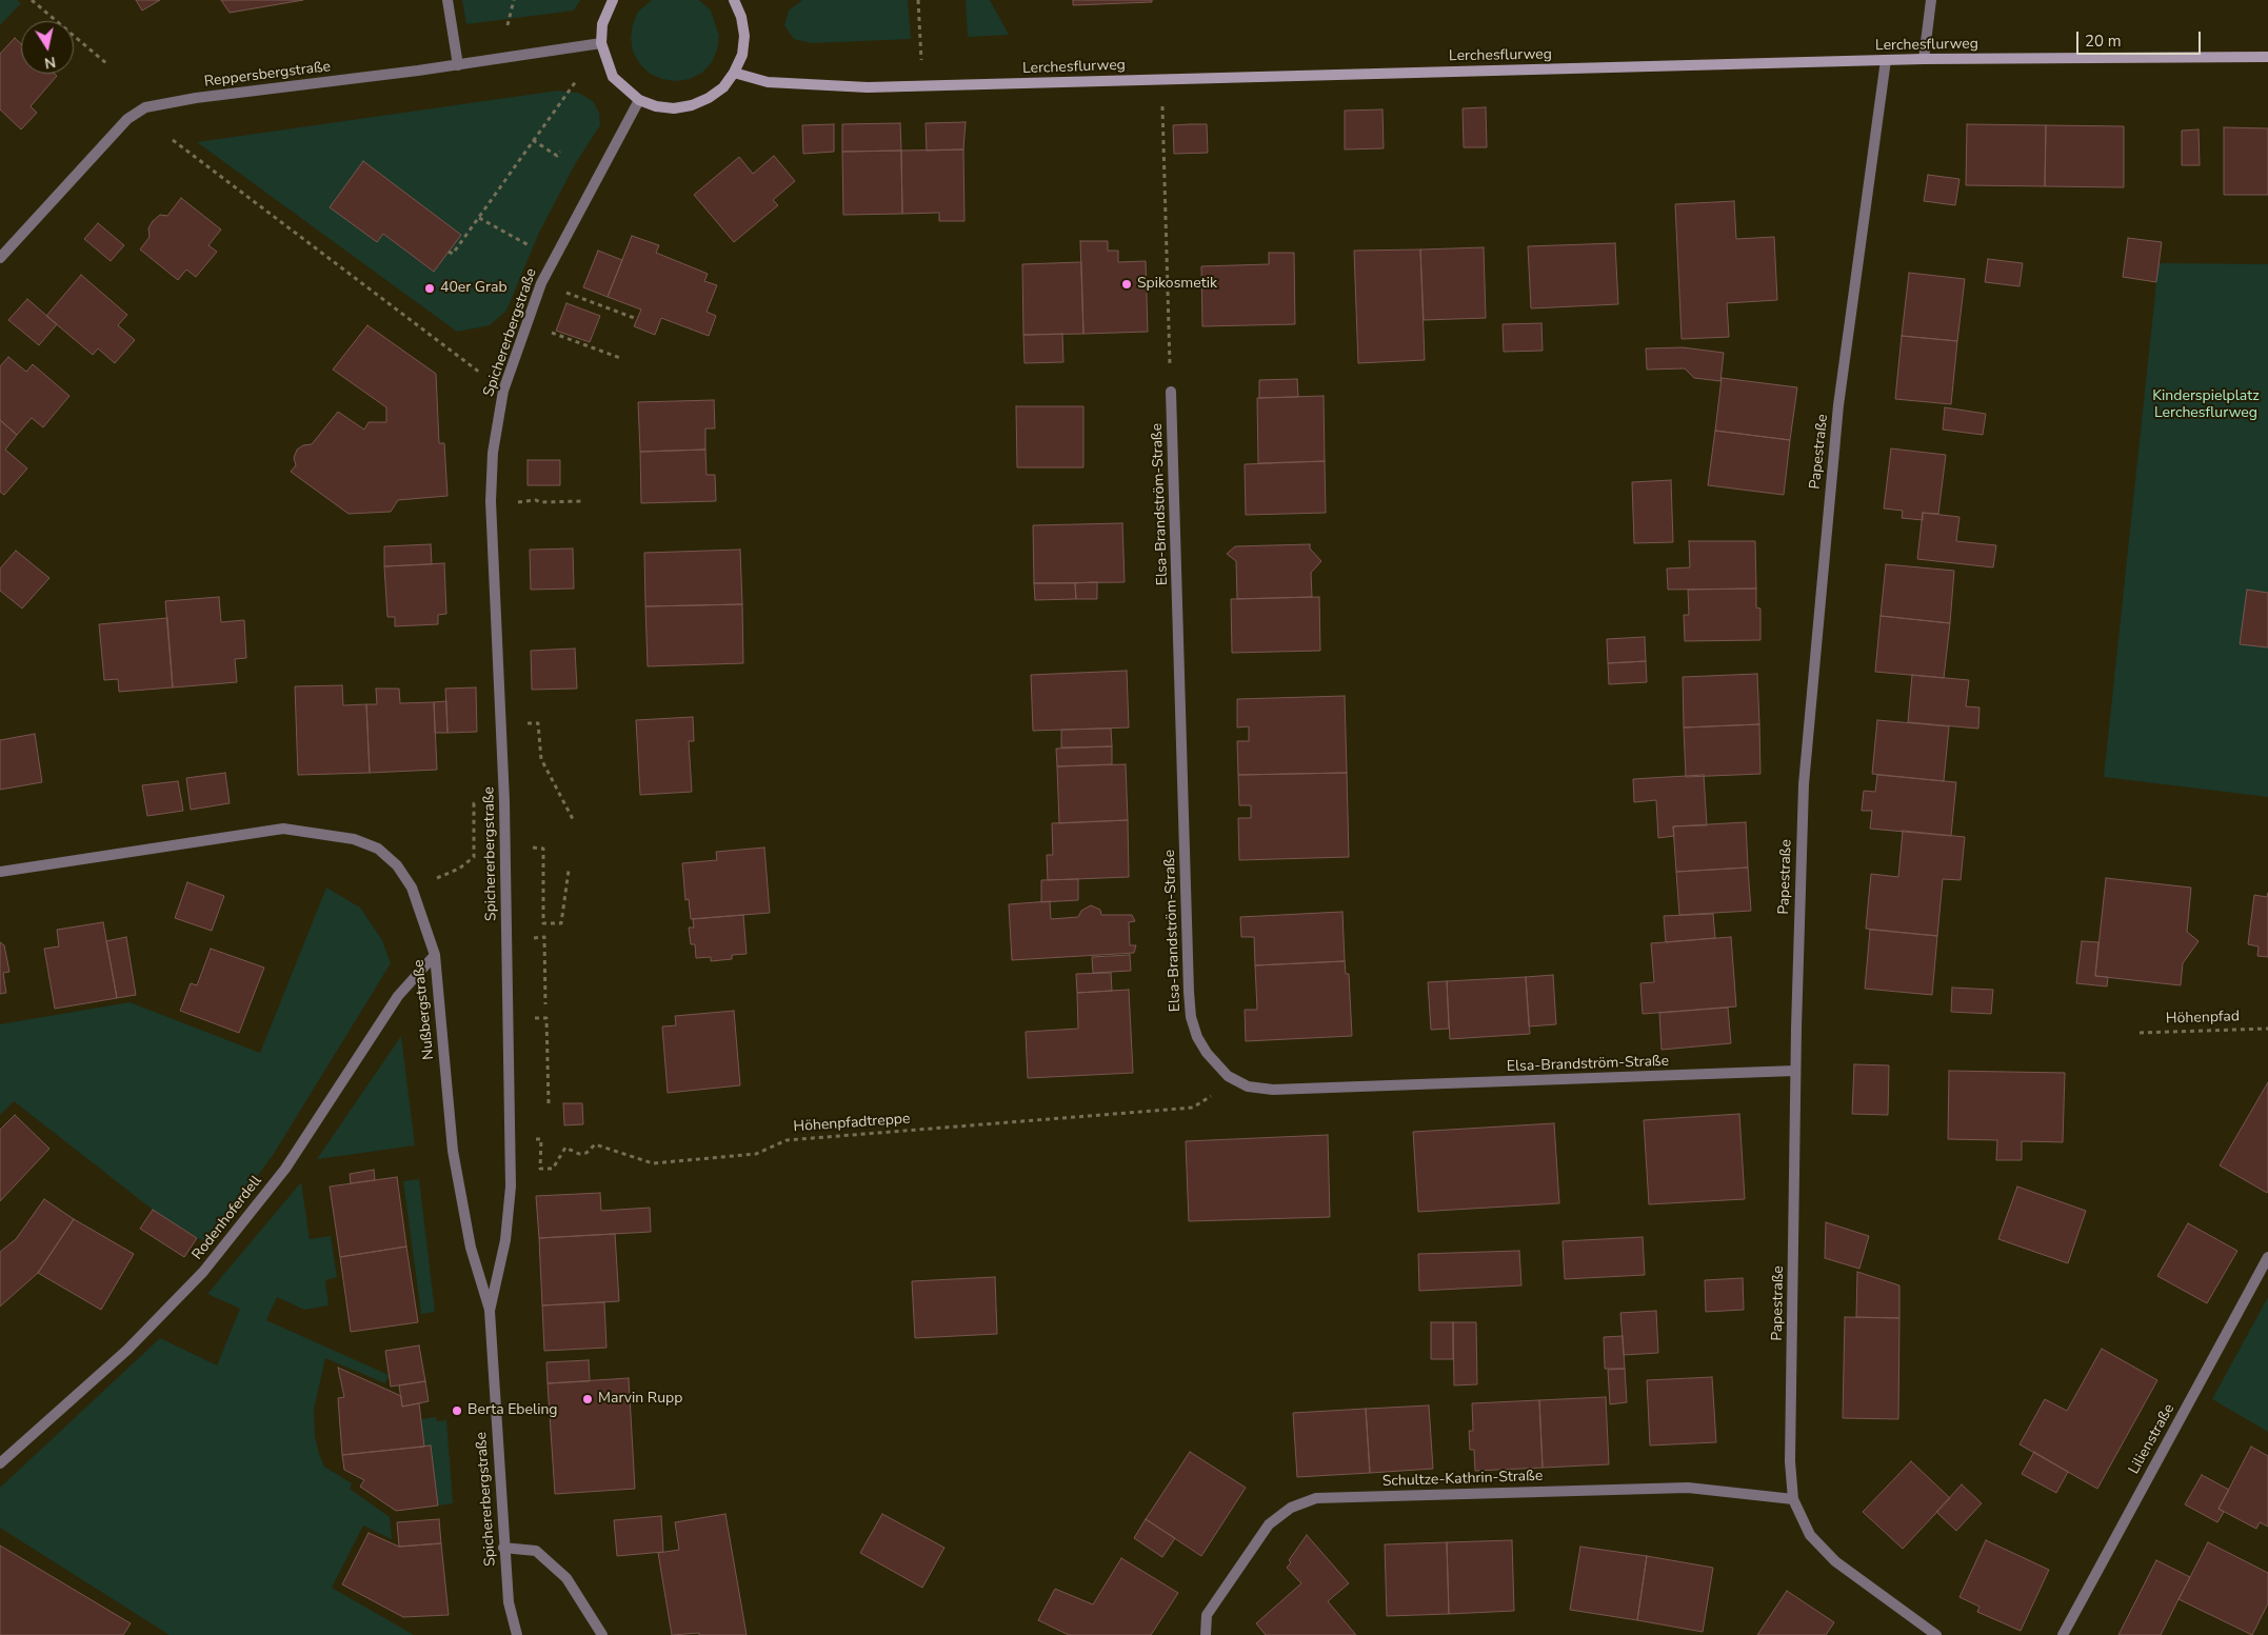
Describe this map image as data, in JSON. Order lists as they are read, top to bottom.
{
  "streets": {
    "street": [
      "Lerchesflurweg",
      "Reppersbergstraße",
      "Spichererbergstraße",
      "Papestraße",
      "Elsa-Brandström-Straße",
      "Nußbergstraße",
      "Rodenhoferdell",
      "Lilienstraße",
      "Schultze-Kathrin-Straße"
    ],
    "path": ["Höhenpfad", "Höhenpfadtreppe"]
  },
  "crossings": [
    ["Lerchesflurweg", "Papestraße"],
    ["Spichererbergstraße", "Nußbergstraße"],
    ["Papestraße", "Elsa-Brandström-Straße"],
    ["Papestraße", "Schultze-Kathrin-Straße"],
    ["Nußbergstraße", "Rodenhoferdell"]
  ],
  "parks": ["Kinderspielplatz Lerchesflurweg"],
  "places": [
    "Spikosmetik",
    "40er Grab",
    "Marvin Rupp",
    "Berta Ebeling"
  ],
  "scale_bar": "20 m",
  "north": "bottom"
}
